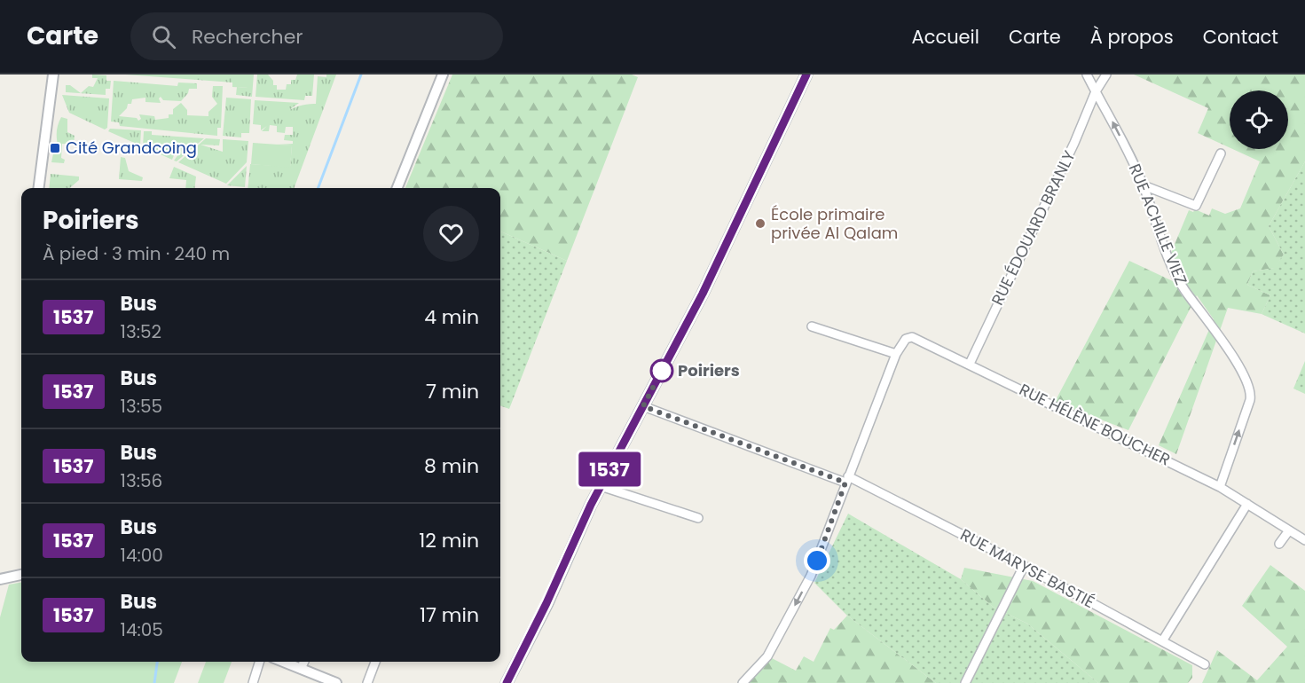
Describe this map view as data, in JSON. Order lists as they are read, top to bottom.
{
  "streets": {
    "street": [
      "RUE ACHILLE VIEZ",
      "RUE ÉDOUARD BRANLY",
      "RUE HÉLÈNE BOUCHER",
      "RUE MARYSE BASTIÉ"
    ]
  },
  "crossings": [
    ["RUE ACHILLE VIEZ", "RUE ÉDOUARD BRANLY"],
    ["RUE ACHILLE VIEZ", "RUE HÉLÈNE BOUCHER"],
    ["RUE ÉDOUARD BRANLY", "RUE HÉLÈNE BOUCHER"]
  ],
  "one_way": ["RUE ACHILLE VIEZ"],
  "places": {
    "transit": ["Cité Grandcoing"],
    "other": ["École primaire privée Al Qalam", "Poiriers"]
  },
  "lines": ["bus line 1537"],
  "page": {
    "header": "Carte",
    "search": "Rechercher",
    "nav": [
      "Accueil",
      "Carte",
      "À propos",
      "Contact"
    ],
    "on_map": "1537",
    "heading": ["Poiriers", "À pied · 3 min · 240 m"],
    "list": [
      {
        "mark": "1537",
        "name": "Bus",
        "note": "13:52",
        "value": "4 min"
      },
      {
        "mark": "1537",
        "name": "Bus",
        "note": "13:55",
        "value": "7 min"
      },
      {
        "mark": "1537",
        "name": "Bus",
        "note": "13:56",
        "value": "8 min"
      },
      {
        "mark": "1537",
        "name": "Bus",
        "note": "14:00",
        "value": "12 min"
      },
      {
        "mark": "1537",
        "name": "Bus",
        "note": "14:05",
        "value": "17 min"
      }
    ]
  }
}
